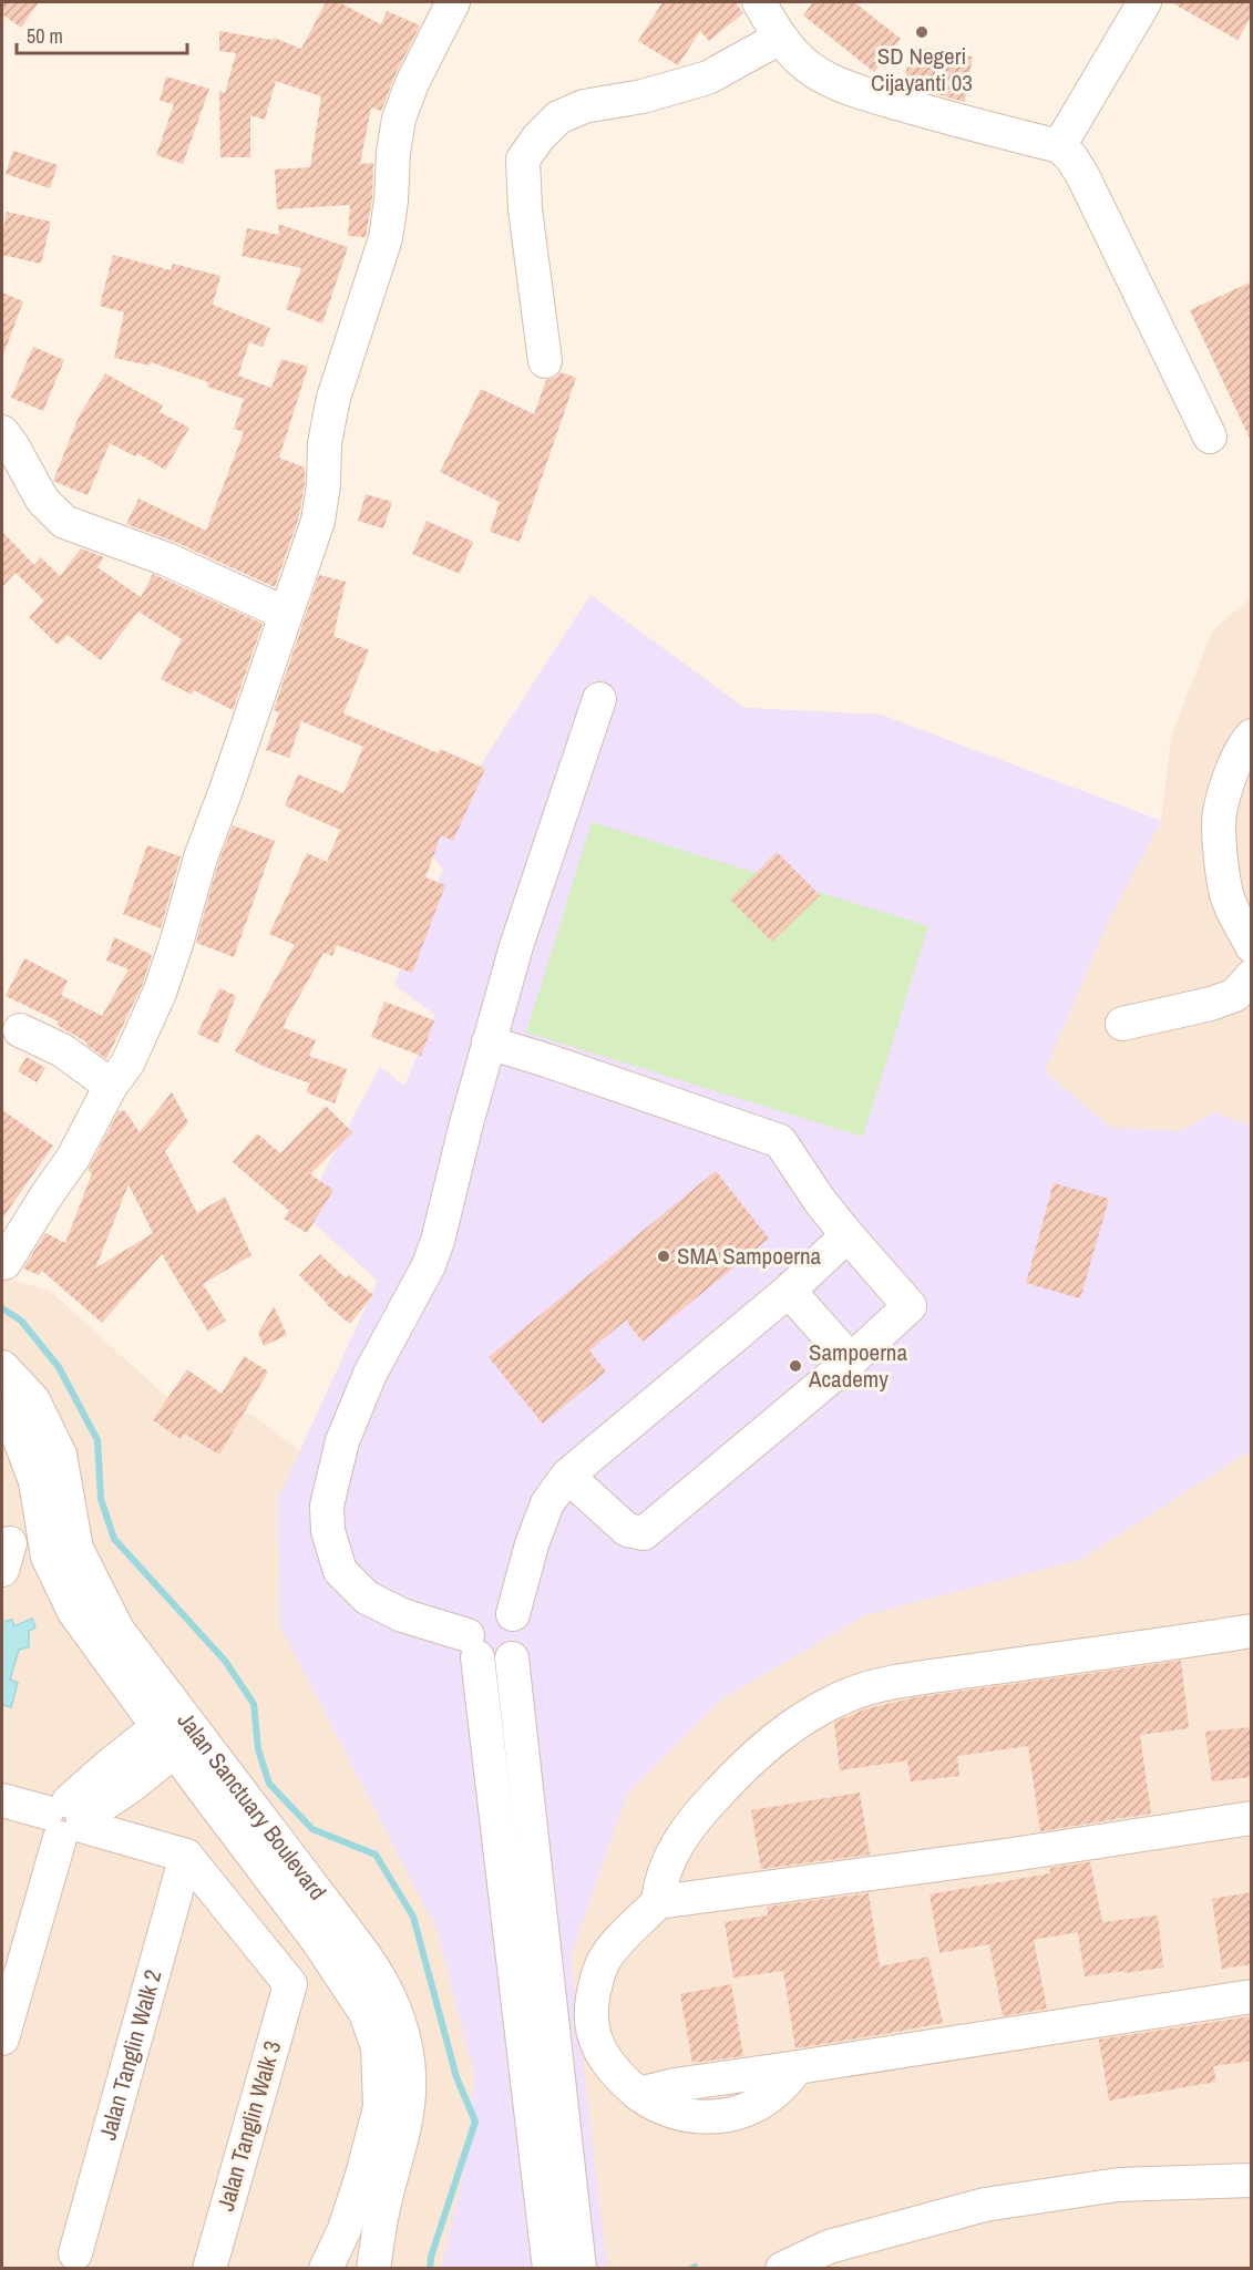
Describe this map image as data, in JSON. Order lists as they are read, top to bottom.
{
  "streets": {
    "street": ["Jalan Sanctuary Boulevard", "Jalan Tanglin Walk 2", "Jalan Tanglin Walk 3"]
  },
  "crossings": [
    ["Jalan Tanglin Walk 2", "Jalan Tanglin Walk 3"]
  ],
  "places": ["SD Negeri Cijayanti 03", "SMA Sampoerna", "Sampoerna Academy"],
  "scale_bar": "50 m"
}
